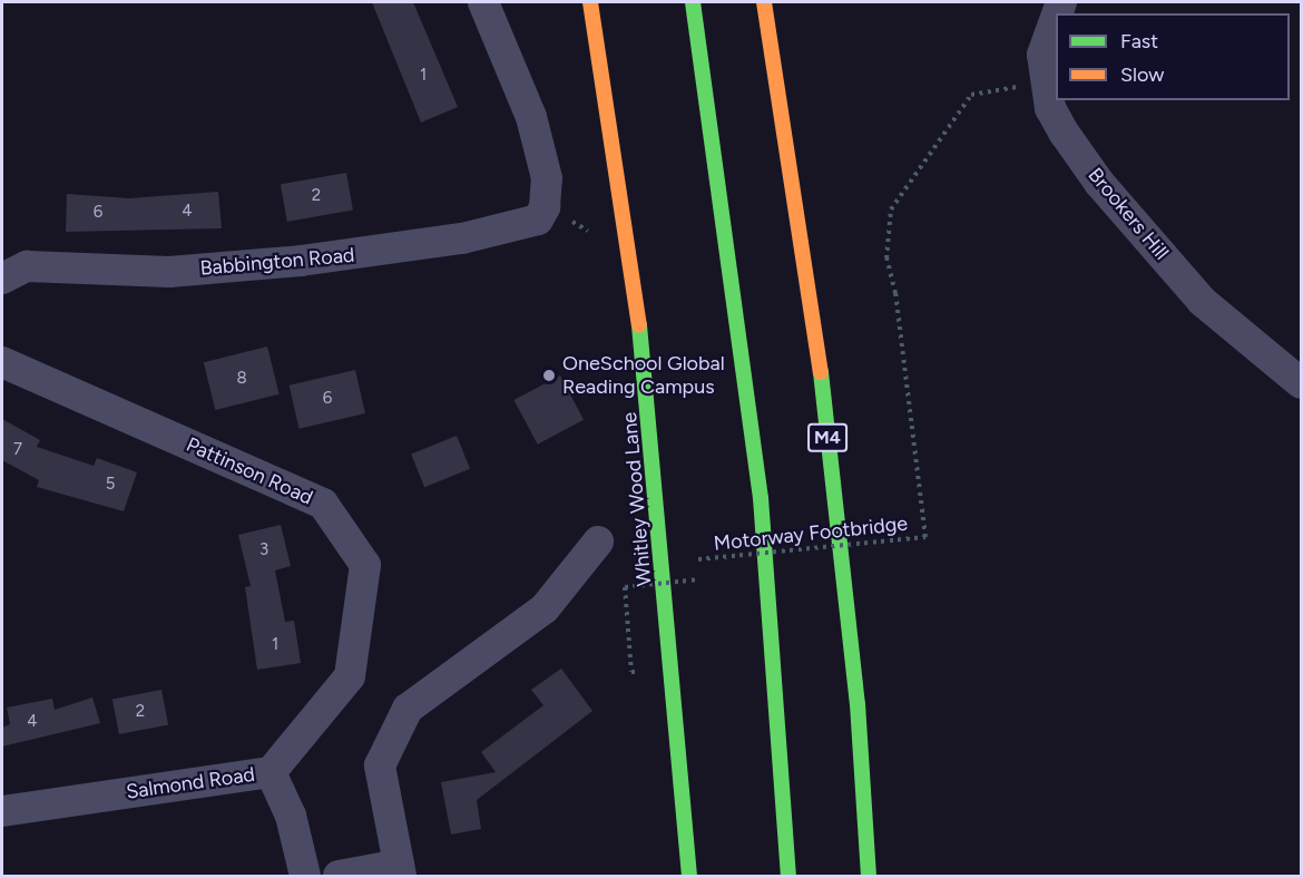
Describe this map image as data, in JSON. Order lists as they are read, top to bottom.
{
  "streets": {
    "main road": ["M4", "Whitley Wood Lane"],
    "street": [
      "Brookers Hill",
      "Babbington Road",
      "Pattinson Road",
      "Salmond Road"
    ],
    "path": ["Motorway Footbridge"]
  },
  "crossings": [
    ["Pattinson Road", "Salmond Road"]
  ],
  "places": ["OneSchool Global Reading Campus"],
  "house_numbers": [
    "1",
    "2",
    "4",
    "6",
    "8",
    "6",
    "7",
    "5",
    "3",
    "1",
    "2",
    "4"
  ],
  "legend": ["Fast", "Slow"]
}
